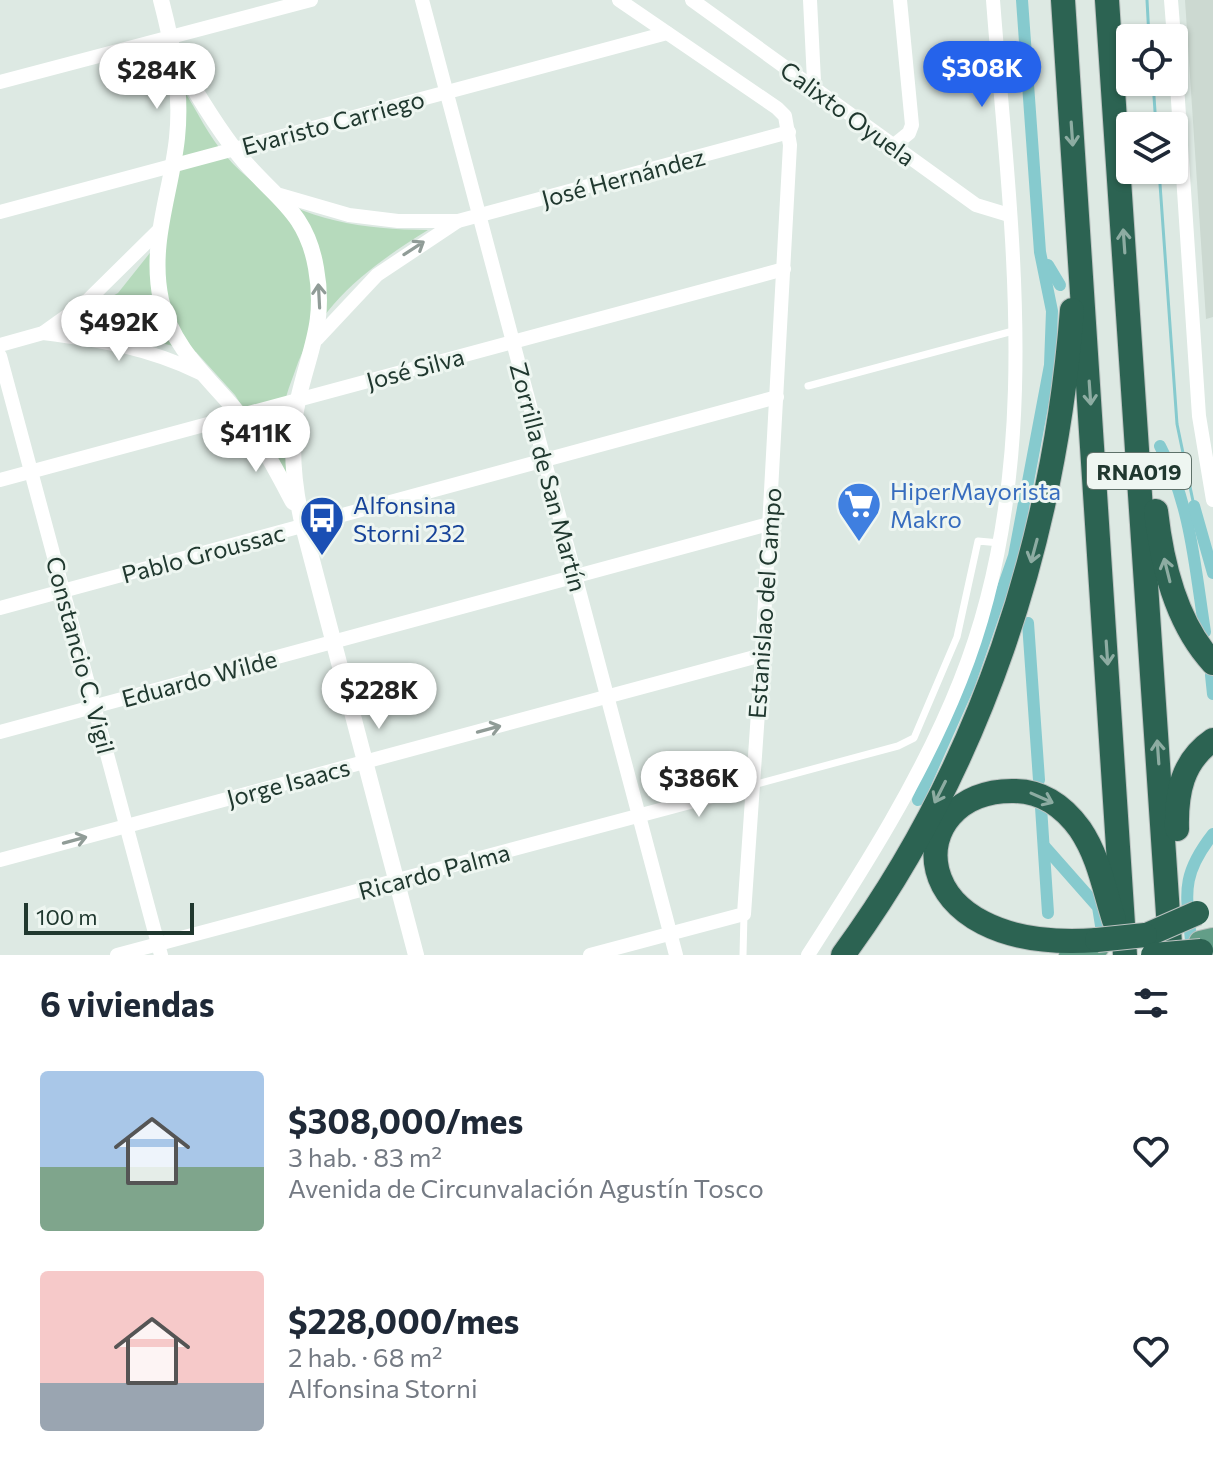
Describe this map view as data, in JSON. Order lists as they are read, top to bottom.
{
  "streets": {
    "highway": ["RNA019"],
    "street": [
      "Calixto Oyuela",
      "Evaristo Carriego",
      "José Hernández",
      "José Silva",
      "Zorrilla de San Martín",
      "Pablo Groussac",
      "Estanislao del Campo",
      "Constancio C. Vigil",
      "Eduardo Wilde",
      "Jorge Isaacs",
      "Ricardo Palma"
    ]
  },
  "crossings": [
    ["Calixto Oyuela", "Evaristo Carriego"],
    ["Calixto Oyuela", "José Hernández"],
    ["Calixto Oyuela", "Estanislao del Campo"],
    ["Evaristo Carriego", "Zorrilla de San Martín"],
    ["José Hernández", "Zorrilla de San Martín"],
    ["José Hernández", "Estanislao del Campo"],
    ["José Silva", "Zorrilla de San Martín"],
    ["José Silva", "Estanislao del Campo"],
    ["José Silva", "Constancio C. Vigil"],
    ["Zorrilla de San Martín", "Pablo Groussac"],
    ["Zorrilla de San Martín", "Eduardo Wilde"],
    ["Zorrilla de San Martín", "Jorge Isaacs"],
    ["Zorrilla de San Martín", "Ricardo Palma"],
    ["Pablo Groussac", "Estanislao del Campo"],
    ["Pablo Groussac", "Constancio C. Vigil"],
    ["Estanislao del Campo", "Eduardo Wilde"],
    ["Estanislao del Campo", "Jorge Isaacs"],
    ["Estanislao del Campo", "Ricardo Palma"],
    ["Constancio C. Vigil", "Eduardo Wilde"],
    ["Constancio C. Vigil", "Jorge Isaacs"],
    ["Constancio C. Vigil", "Ricardo Palma"]
  ],
  "one_way": ["Jorge Isaacs"],
  "places": {
    "supermarket": ["HiperMayorista Makro"],
    "bus stop": ["Alfonsina Storni 232"]
  },
  "scale_bar": "100 m",
  "page": {
    "price": [
      "$308K",
      "$284K",
      "$492K",
      "$411K",
      "$228K",
      "$386K"
    ],
    "scale": "100 m",
    "heading": "6 viviendas",
    "list": [
      {
        "name": "$308,000/mes",
        "note": "3 hab. · 83 m² · Avenida de Circunvalación Agustín Tosco"
      },
      {
        "name": "$228,000/mes",
        "note": "2 hab. · 68 m² · Alfonsina Storni"
      }
    ]
  }
}
